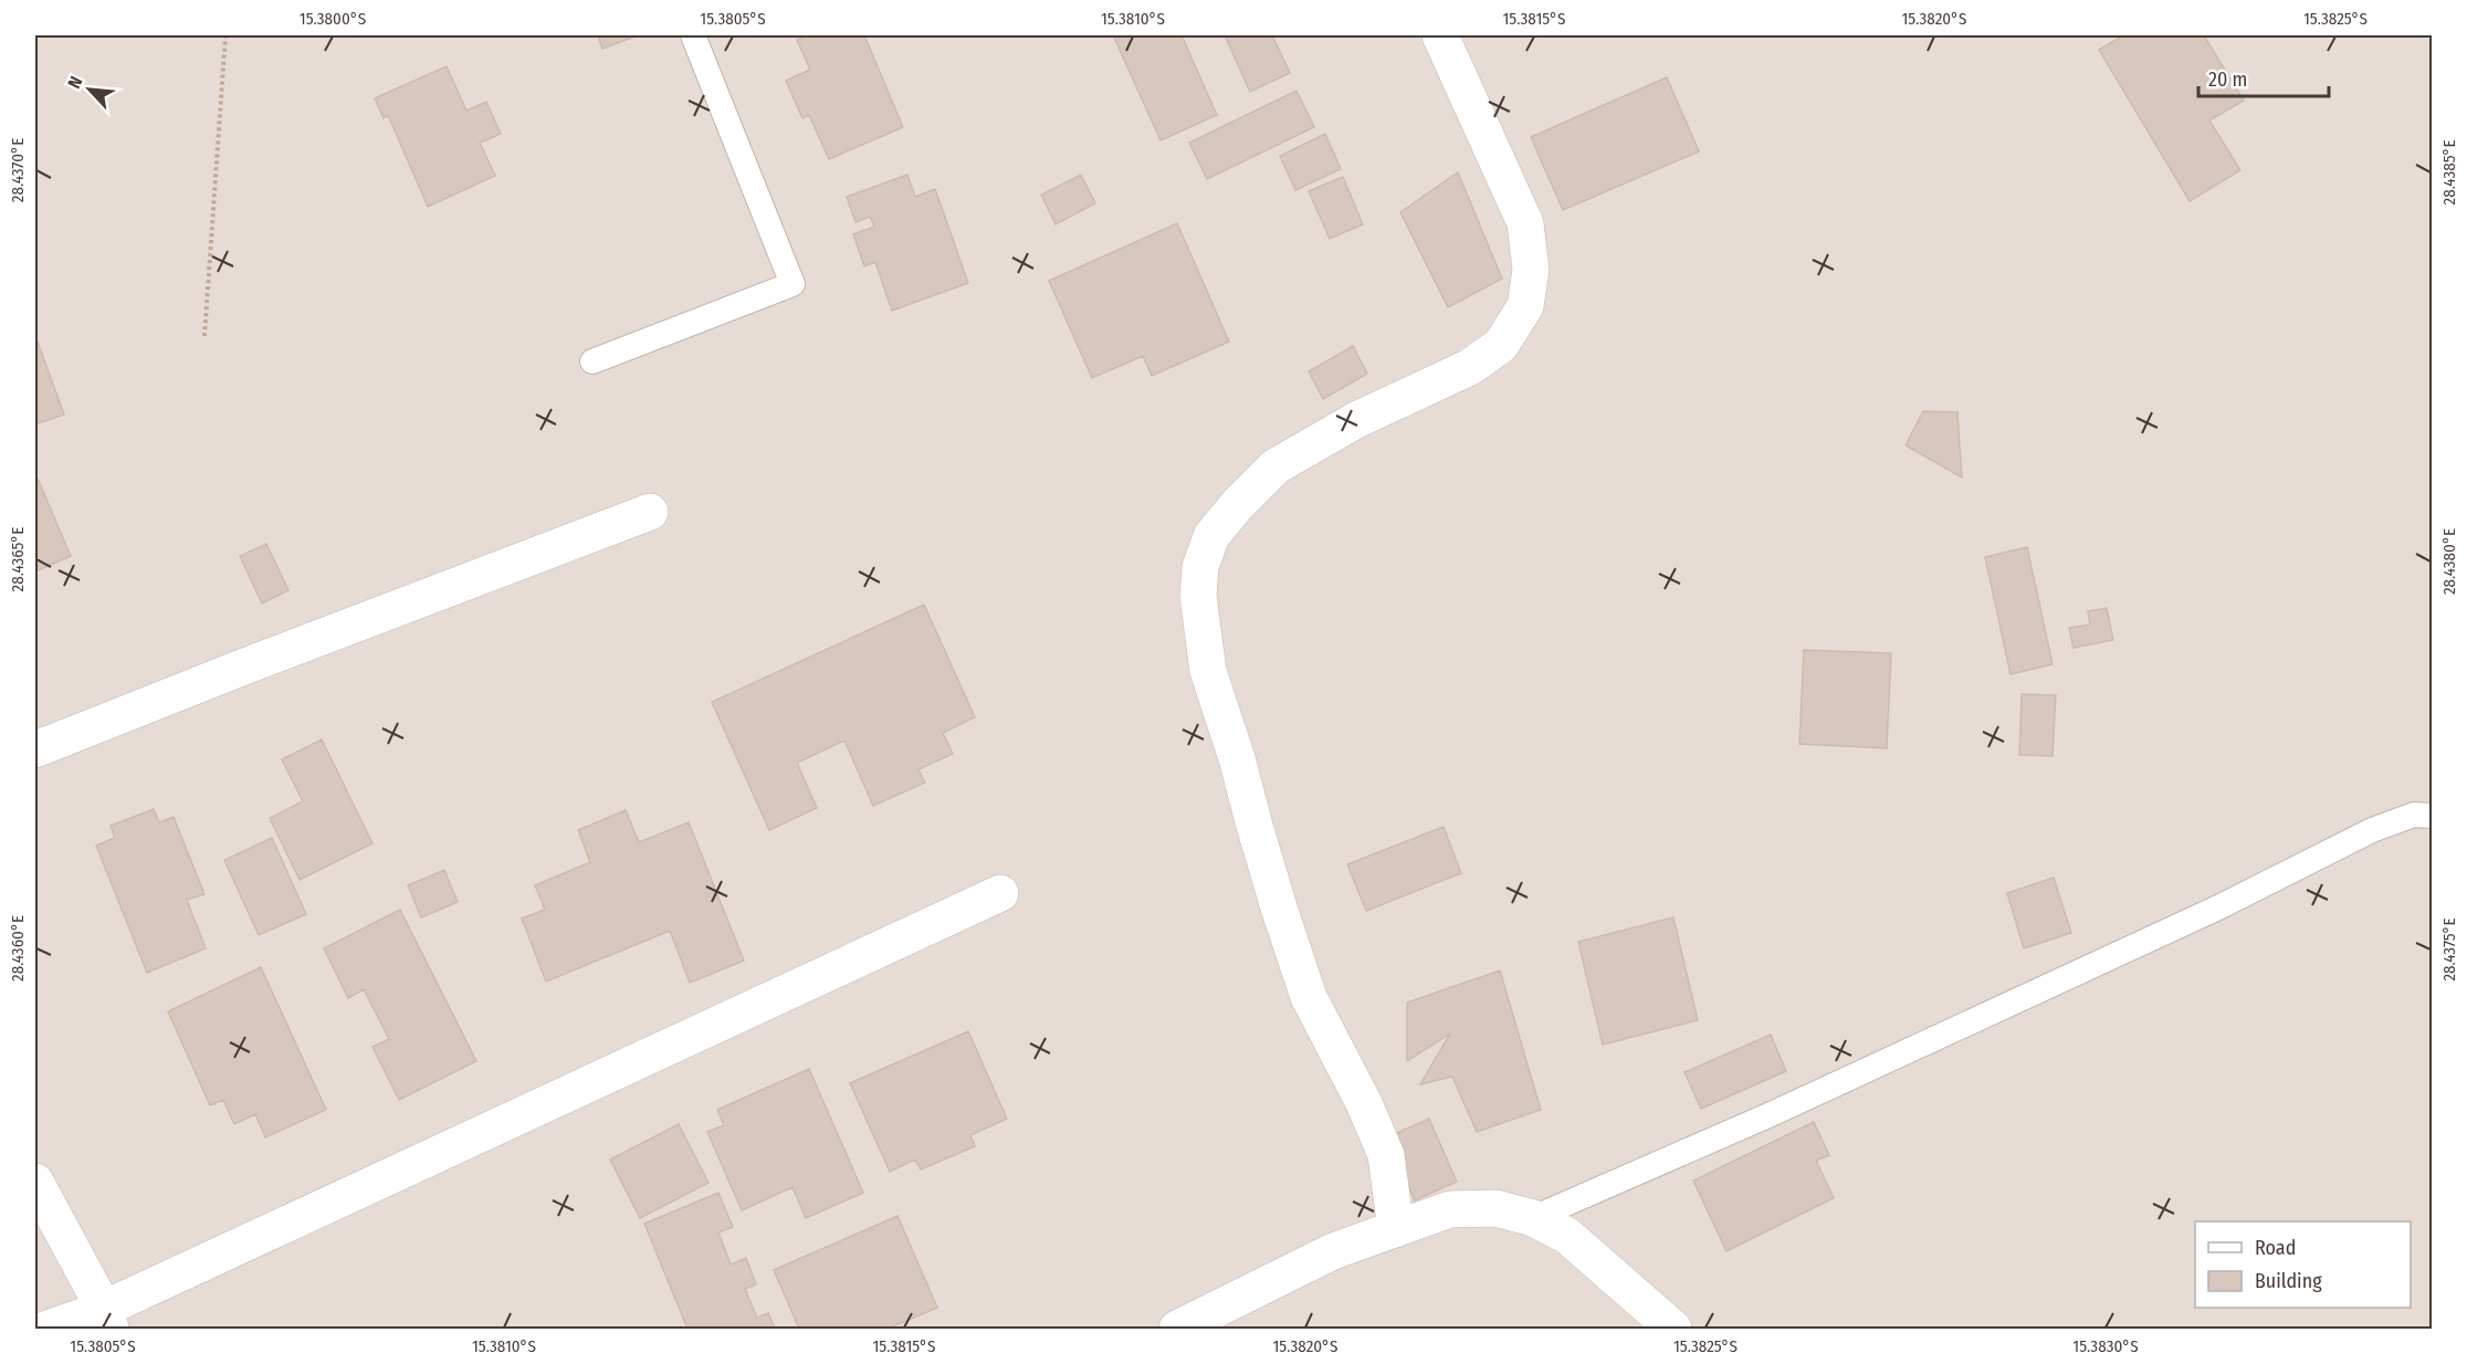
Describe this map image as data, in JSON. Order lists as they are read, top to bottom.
{
  "legend": ["Road", "Building"],
  "scale_bar": "20 m",
  "north": "top left",
  "coordinates": [
    "15.3800°S",
    "15.3805°S",
    "15.3810°S",
    "15.3815°S",
    "15.3820°S",
    "15.3825°S",
    "28.4370°E",
    "28.4385°E",
    "28.4365°E",
    "28.4380°E",
    "28.4360°E",
    "28.4375°E",
    "15.3830°S"
  ]
}
